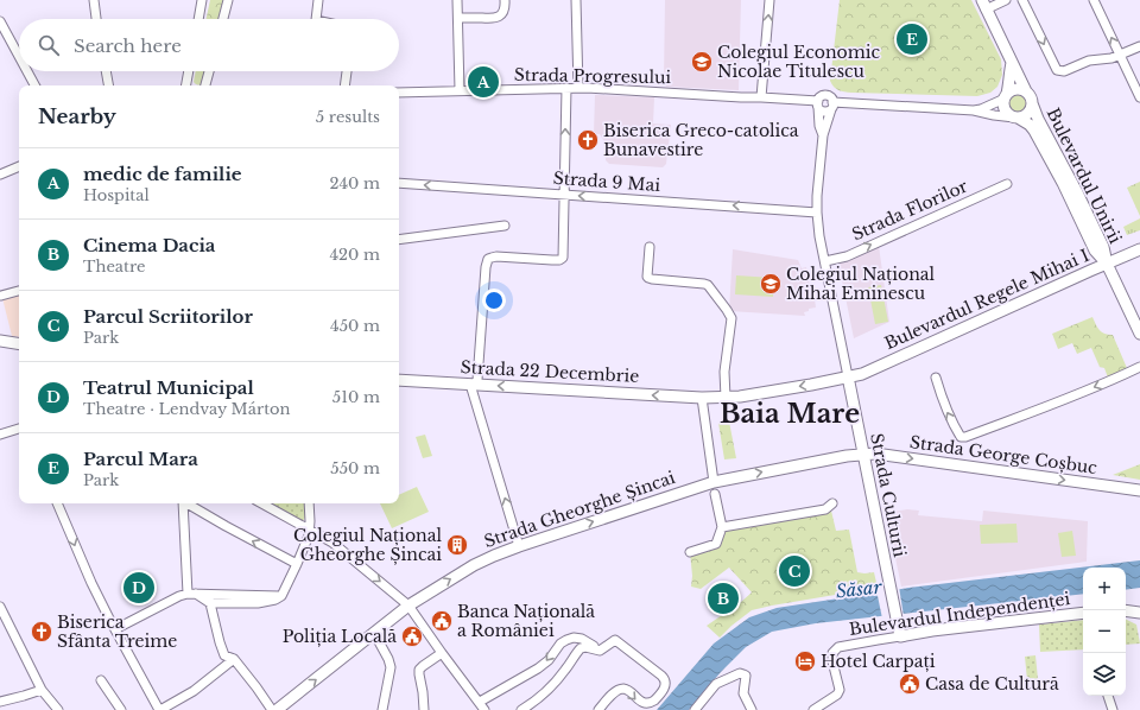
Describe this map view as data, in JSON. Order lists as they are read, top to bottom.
{
  "streets": {
    "main road": [
      "Bulevardul Unirii",
      "Bulevardul Regele Mihai I",
      "Strada 22 Decembrie",
      "Strada George Coșbuc",
      "Strada Culturii",
      "Strada Gheorghe Șincai",
      "Bulevardul Independenței"
    ],
    "street": ["Strada Progresului", "Strada 9 Mai", "Strada Florilor"]
  },
  "crossings": [
    ["Strada Progresului", "Bulevardul Unirii"],
    ["Strada Progresului", "Strada Culturii"],
    ["Bulevardul Unirii", "Bulevardul Regele Mihai I"],
    ["Strada 9 Mai", "Strada Culturii"],
    ["Strada Florilor", "Strada Culturii"],
    ["Bulevardul Regele Mihai I", "Strada 22 Decembrie"],
    ["Bulevardul Regele Mihai I", "Strada Culturii"],
    ["Strada George Coșbuc", "Strada Culturii"],
    ["Strada George Coșbuc", "Strada Gheorghe Șincai"],
    ["Strada Culturii", "Bulevardul Independenței"]
  ],
  "one_way": [
    "Strada 9 Mai",
    "Strada Florilor",
    "Strada 22 Decembrie",
    "Strada George Coșbuc",
    "Strada Gheorghe Șincai"
  ],
  "districts": ["Baia Mare"],
  "water": ["Săsar"],
  "places": {
    "school or university": ["Colegiul Economic Nicolae Titulescu", "Colegiul Național Mihai Eminescu"],
    "church": ["Biserica Greco-catolica Bunavestire", "Biserica Sfânta Treime"],
    "building": ["Colegiul Național Gheorghe Șincai"],
    "public building": ["Banca Națională a României", "Poliția Locală", "Casa de Cultură"],
    "hotel": ["Hotel Carpați"]
  },
  "page": {
    "search": "Search here",
    "pins": [
      "E",
      "A",
      "C",
      "D",
      "B"
    ],
    "heading": ["Nearby", "5 results"],
    "list": [
      {
        "mark": "A",
        "name": "medic de familie",
        "note": "Hospital",
        "value": "240 m"
      },
      {
        "mark": "B",
        "name": "Cinema Dacia",
        "note": "Theatre",
        "value": "420 m"
      },
      {
        "mark": "C",
        "name": "Parcul Scriitorilor",
        "note": "Park",
        "value": "450 m"
      },
      {
        "mark": "D",
        "name": "Teatrul Municipal",
        "note": "Theatre · Lendvay Márton",
        "value": "510 m"
      },
      {
        "mark": "E",
        "name": "Parcul Mara",
        "note": "Park",
        "value": "550 m"
      }
    ],
    "map_buttons": ["+", "−"]
  }
}
